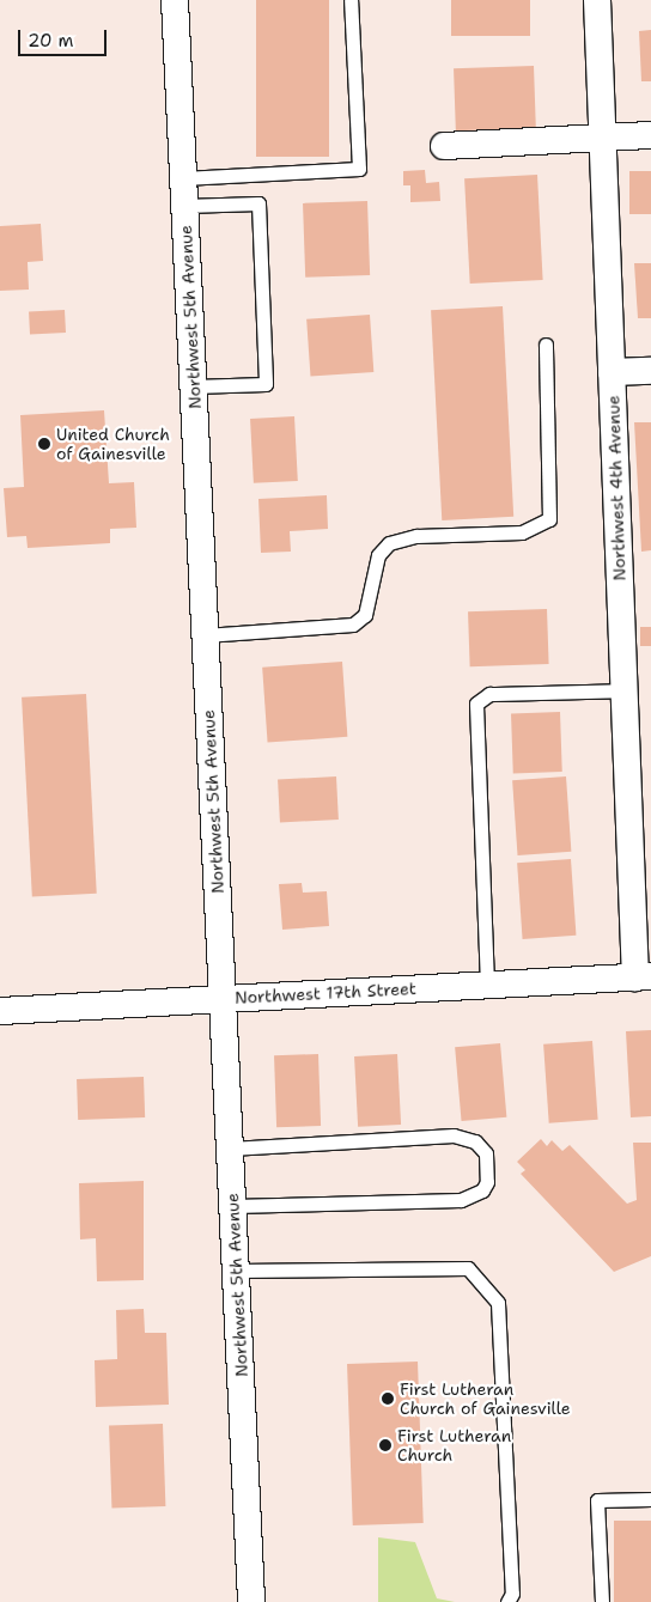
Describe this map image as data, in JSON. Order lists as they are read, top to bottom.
{
  "streets": {
    "street": ["Northwest 5th Avenue", "Northwest 4th Avenue", "Northwest 17th Street"]
  },
  "crossings": [
    ["Northwest 5th Avenue", "Northwest 17th Street"],
    ["Northwest 4th Avenue", "Northwest 17th Street"]
  ],
  "places": ["United Church of Gainesville", "First Lutheran Church of Gainesville", "First Lutheran Church"],
  "scale_bar": "20 m"
}
